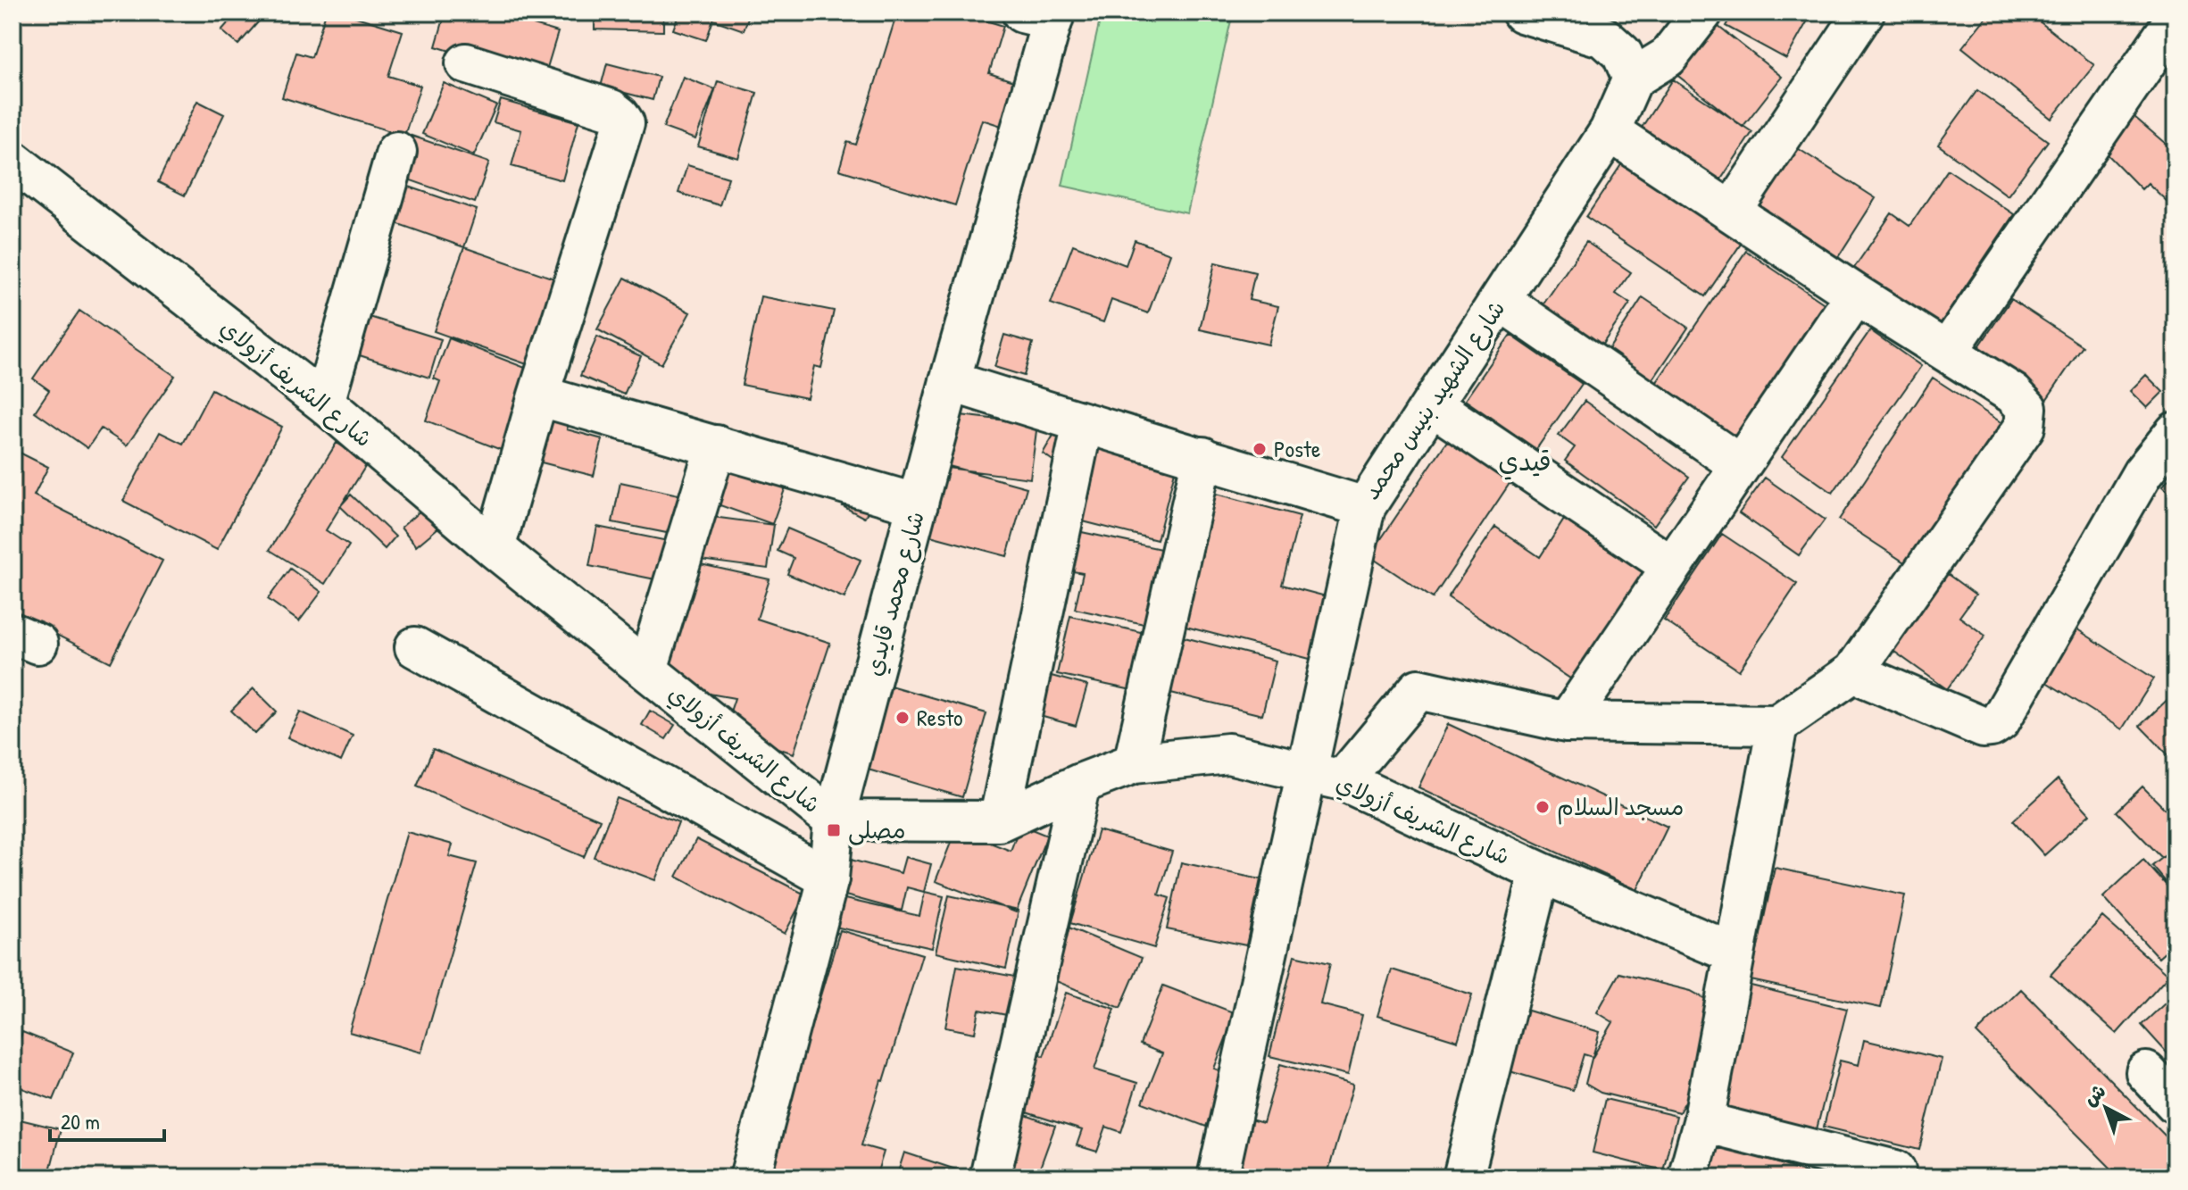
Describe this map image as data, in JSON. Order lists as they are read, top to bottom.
{
  "streets": {
    "street": ["شارع الشريف أزولاي", "شارع الشهيد بنيس محمد", "شارع محمد قايدي"]
  },
  "crossings": [
    ["شارع الشريف أزولاي", "شارع محمد قايدي"],
    ["شارع الشهيد بنيس محمد", "شارع محمد قايدي"]
  ],
  "districts": ["قيدي"],
  "places": {
    "other": ["Poste", "Resto", "مسجد السلام"],
    "transit": ["مصلى"]
  },
  "scale_bar": "20 m",
  "north": "top left"
}
